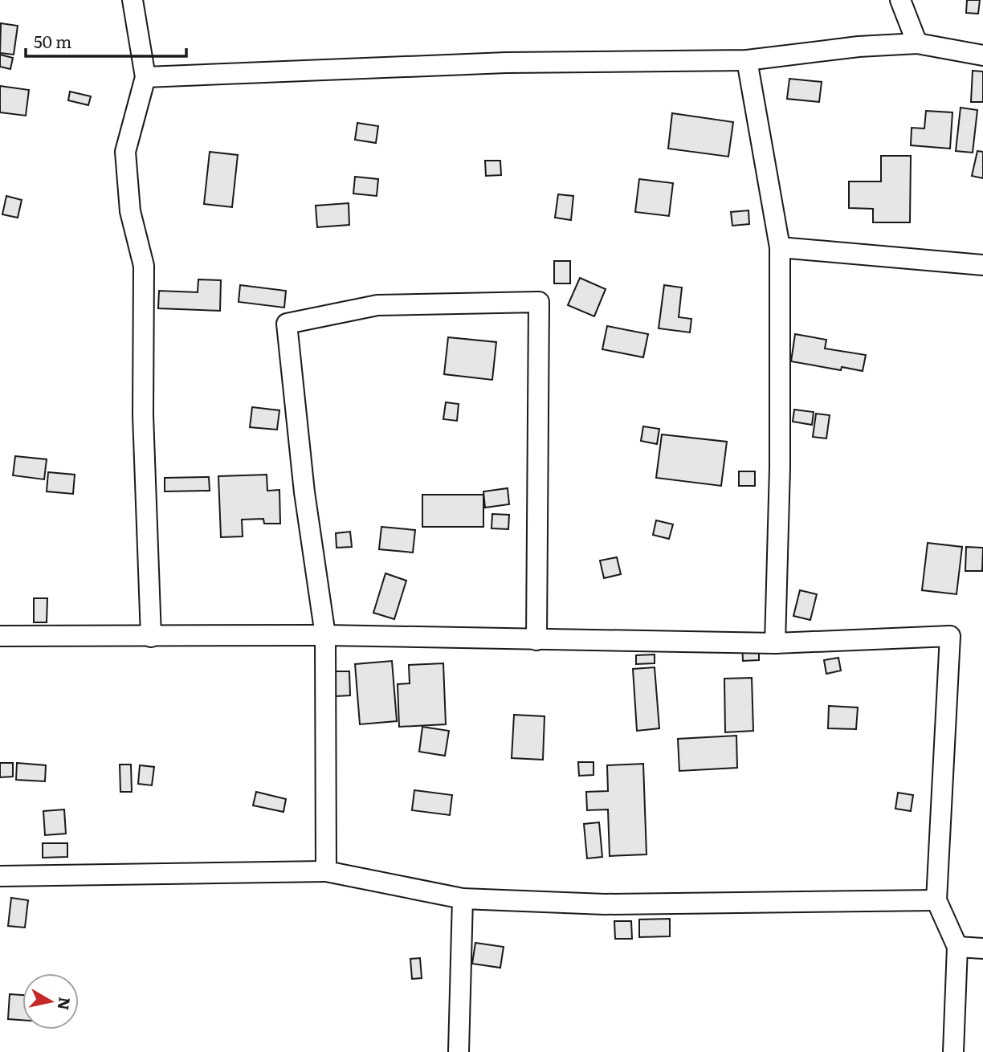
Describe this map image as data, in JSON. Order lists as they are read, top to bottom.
{
  "scale_bar": "50 m",
  "north": "right"
}
